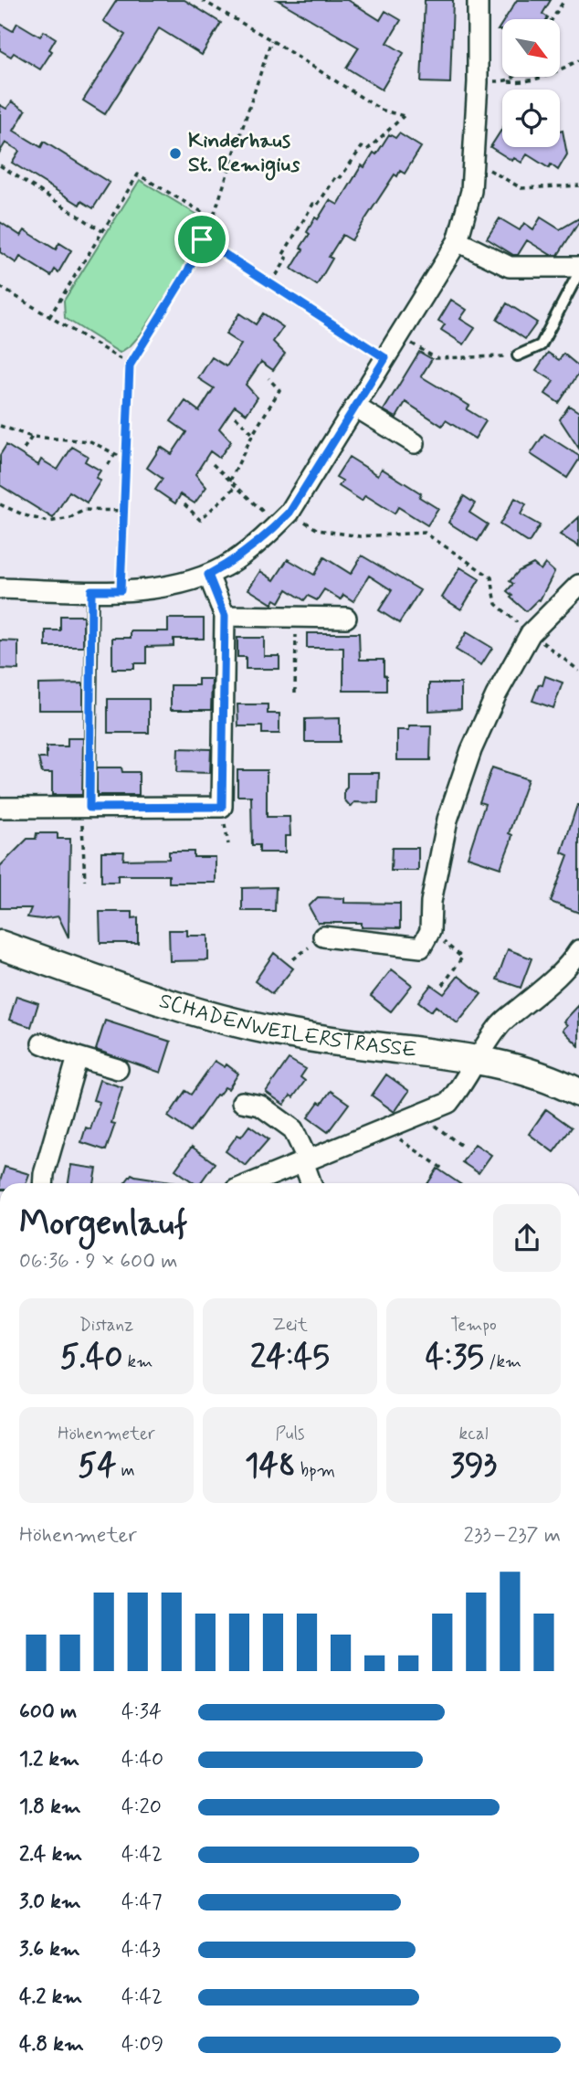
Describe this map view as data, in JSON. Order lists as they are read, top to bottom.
{
  "streets": {
    "street": ["SCHADENWEILERSTRASSE"]
  },
  "places": ["Kinderhaus St. Remigius"],
  "north": "bottom right",
  "page": {
    "heading": ["Morgenlauf", "06:36 · 9 × 600 m"],
    "stats": [
      ["Distanz", "5.40 km"],
      ["Zeit", "24:45"],
      ["Tempo", "4:35 /km"],
      ["Höhenmeter", "54 m"],
      ["Puls", "148 bpm"],
      ["kcal", "393"]
    ],
    "chart": ["Höhenmeter", "233–237 m"],
    "list": [
      {
        "name": "600 m",
        "note": "4:34"
      },
      {
        "name": "1.2 km",
        "note": "4:40"
      },
      {
        "name": "1.8 km",
        "note": "4:20"
      },
      {
        "name": "2.4 km",
        "note": "4:42"
      },
      {
        "name": "3.0 km",
        "note": "4:47"
      },
      {
        "name": "3.6 km",
        "note": "4:43"
      },
      {
        "name": "4.2 km",
        "note": "4:42"
      },
      {
        "name": "4.8 km",
        "note": "4:09"
      }
    ]
  }
}
